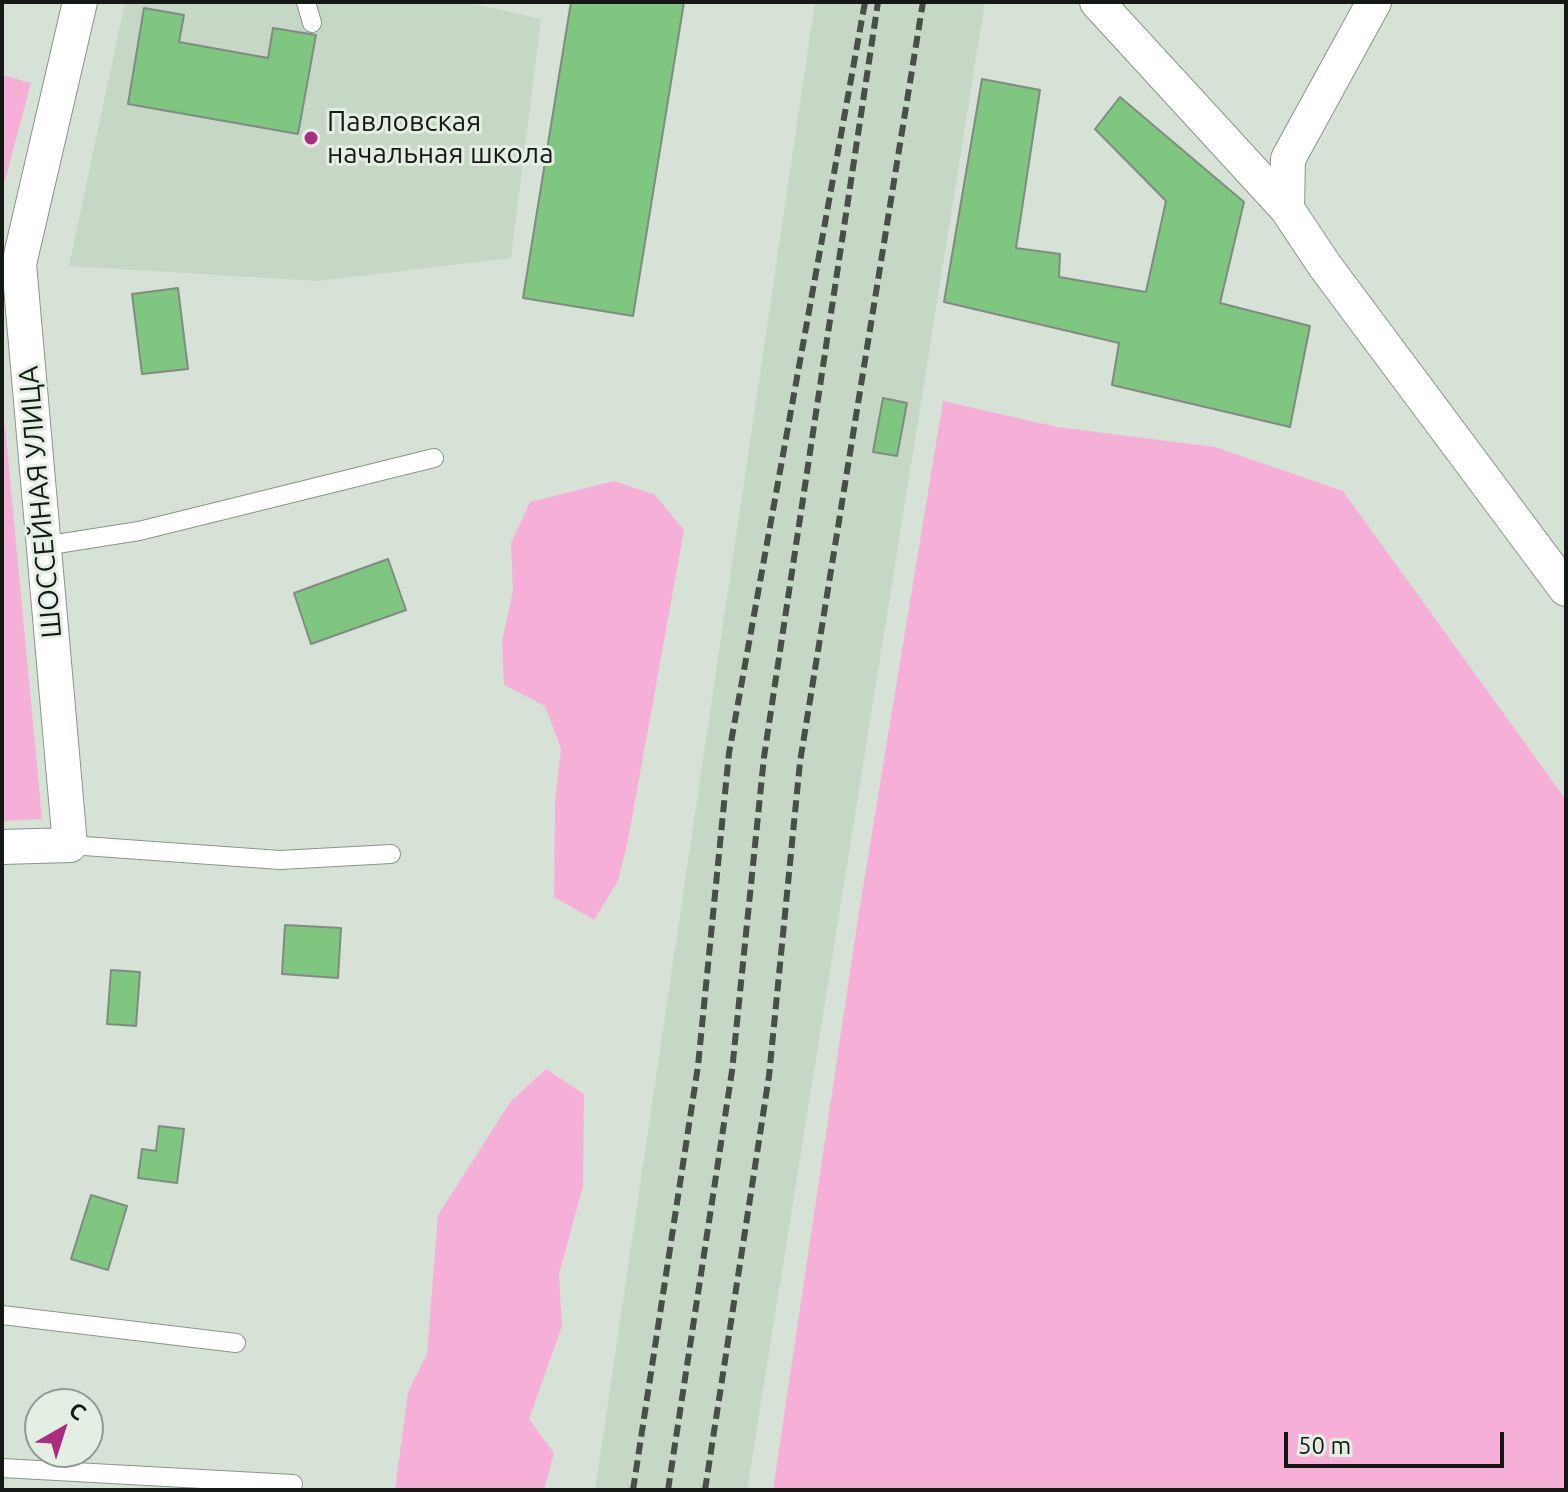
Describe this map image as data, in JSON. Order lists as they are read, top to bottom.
{
  "streets": {
    "street": ["ШОССЕЙНАЯ УЛИЦА"]
  },
  "places": ["Павловская начальная школа"],
  "scale_bar": "50 m",
  "north": "top right"
}
